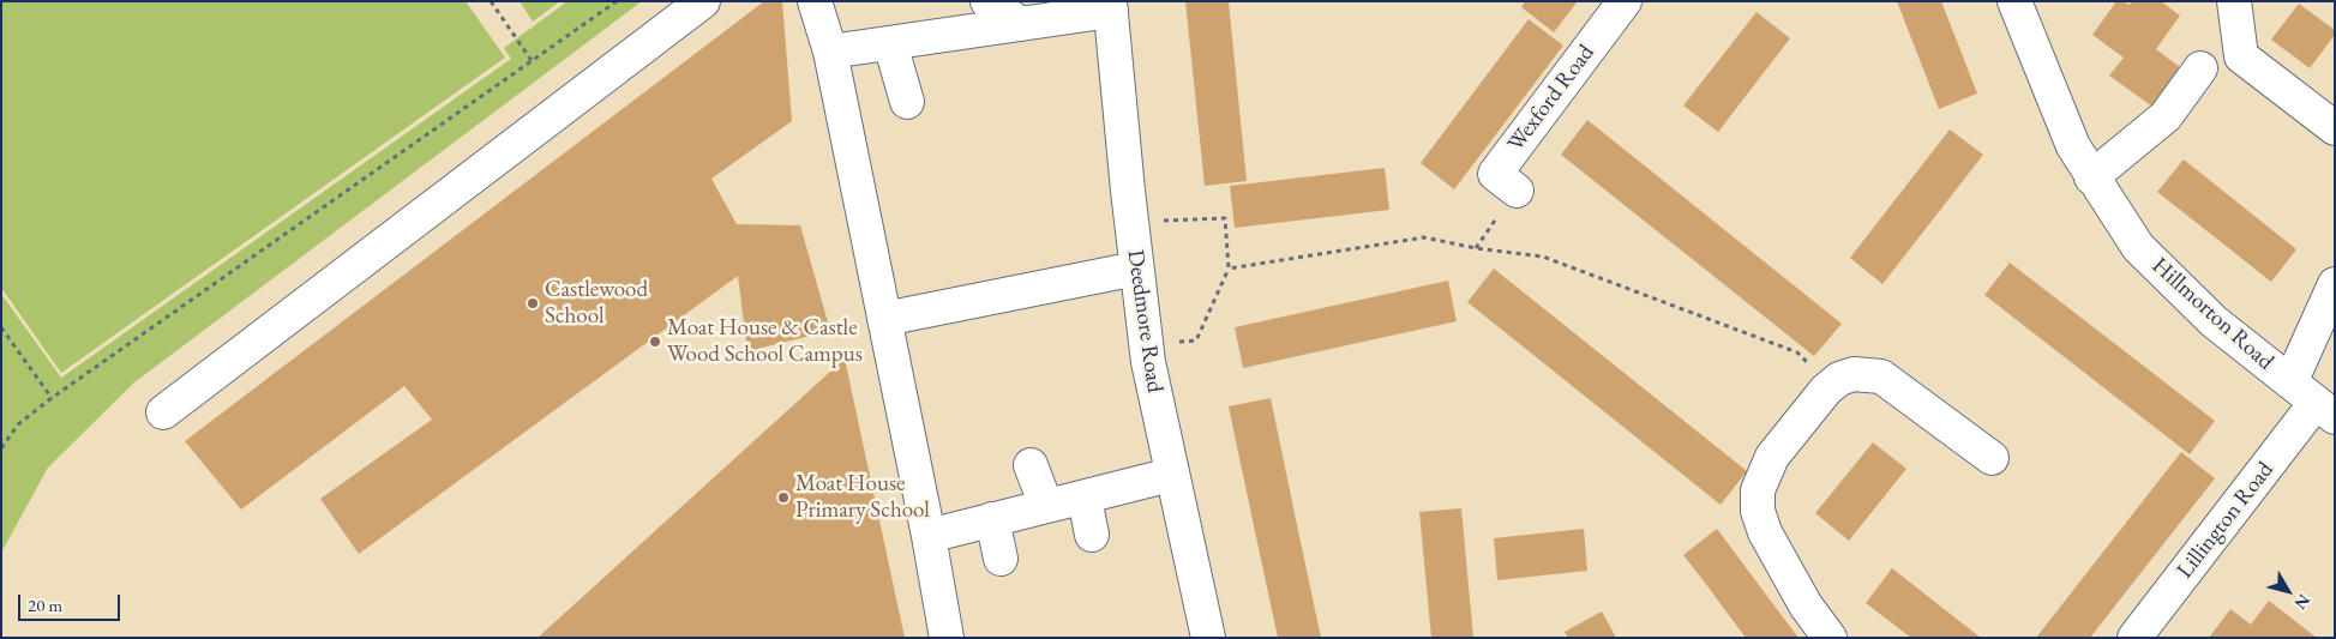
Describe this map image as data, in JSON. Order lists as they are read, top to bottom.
{
  "streets": {
    "street": [
      "Wexford Road",
      "Hillmorton Road",
      "Deedmore Road",
      "Lillington Road"
    ]
  },
  "crossings": [
    ["Hillmorton Road", "Lillington Road"]
  ],
  "places": ["Castlewood School", "Moat House & Castle Wood School Campus", "Moat House Primary School"],
  "scale_bar": "20 m",
  "north": "bottom right"
}
